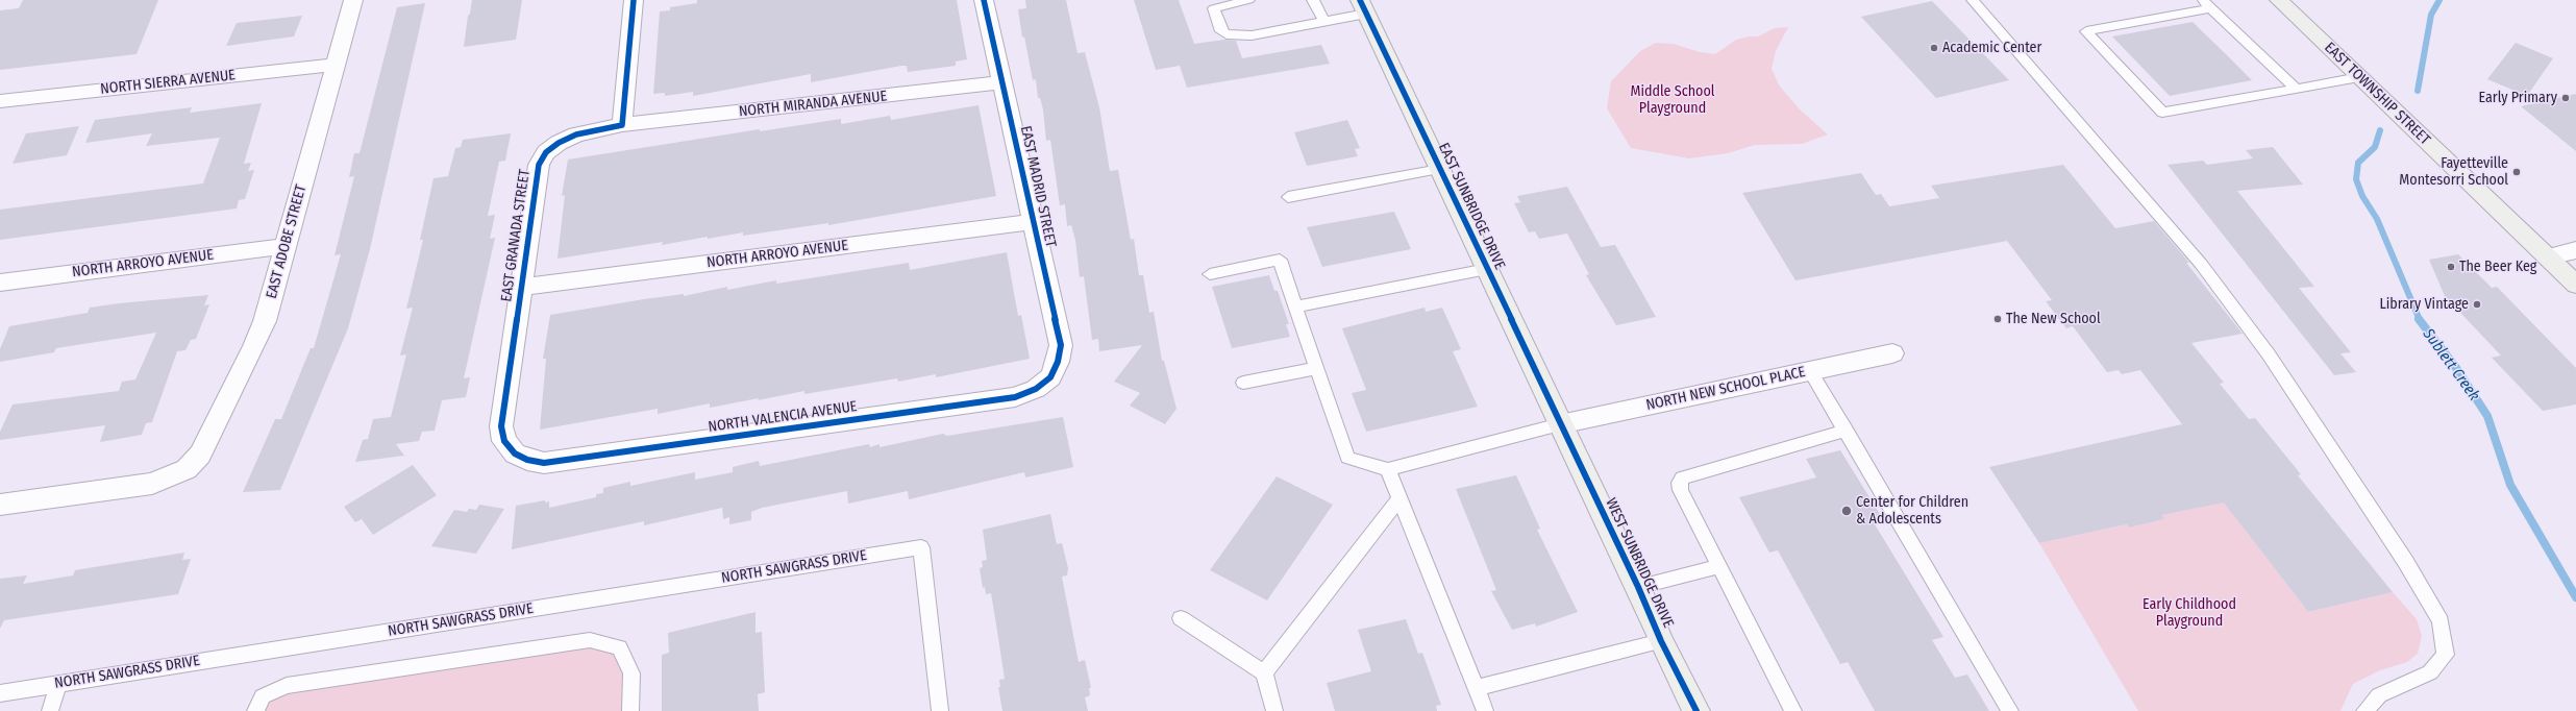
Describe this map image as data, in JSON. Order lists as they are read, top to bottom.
{
  "streets": {
    "street": [
      "NORTH SIERRA AVENUE",
      "EAST TOWNSHIP STREET",
      "NORTH MIRANDA AVENUE",
      "EAST MADRID STREET",
      "EAST SUNBRIDGE DRIVE",
      "EAST GRANADA STREET",
      "EAST ADOBE STREET",
      "NORTH ARROYO AVENUE",
      "NORTH NEW SCHOOL PLACE",
      "NORTH VALENCIA AVENUE",
      "WEST SUNBRIDGE DRIVE"
    ],
    "lane": ["NORTH SAWGRASS DRIVE"]
  },
  "crossings": [
    ["NORTH SIERRA AVENUE", "EAST ADOBE STREET"],
    ["NORTH MIRANDA AVENUE", "EAST MADRID STREET"],
    ["NORTH MIRANDA AVENUE", "EAST GRANADA STREET"],
    ["EAST MADRID STREET", "NORTH ARROYO AVENUE"],
    ["EAST MADRID STREET", "NORTH VALENCIA AVENUE"],
    ["EAST SUNBRIDGE DRIVE", "NORTH NEW SCHOOL PLACE"],
    ["EAST SUNBRIDGE DRIVE", "WEST SUNBRIDGE DRIVE"],
    ["EAST GRANADA STREET", "NORTH ARROYO AVENUE"],
    ["EAST GRANADA STREET", "NORTH VALENCIA AVENUE"],
    ["EAST ADOBE STREET", "NORTH ARROYO AVENUE"],
    ["NORTH NEW SCHOOL PLACE", "WEST SUNBRIDGE DRIVE"]
  ],
  "water": ["Sublett Creek"],
  "parks": ["Middle School Playground", "Early Childhood Playground"],
  "places": [
    "Academic Center",
    "Early Primary",
    "Fayetteville Montesorri School",
    "The Beer Keg",
    "Library Vintage",
    "The New School",
    "Center for Children & Adolescents"
  ]
}
